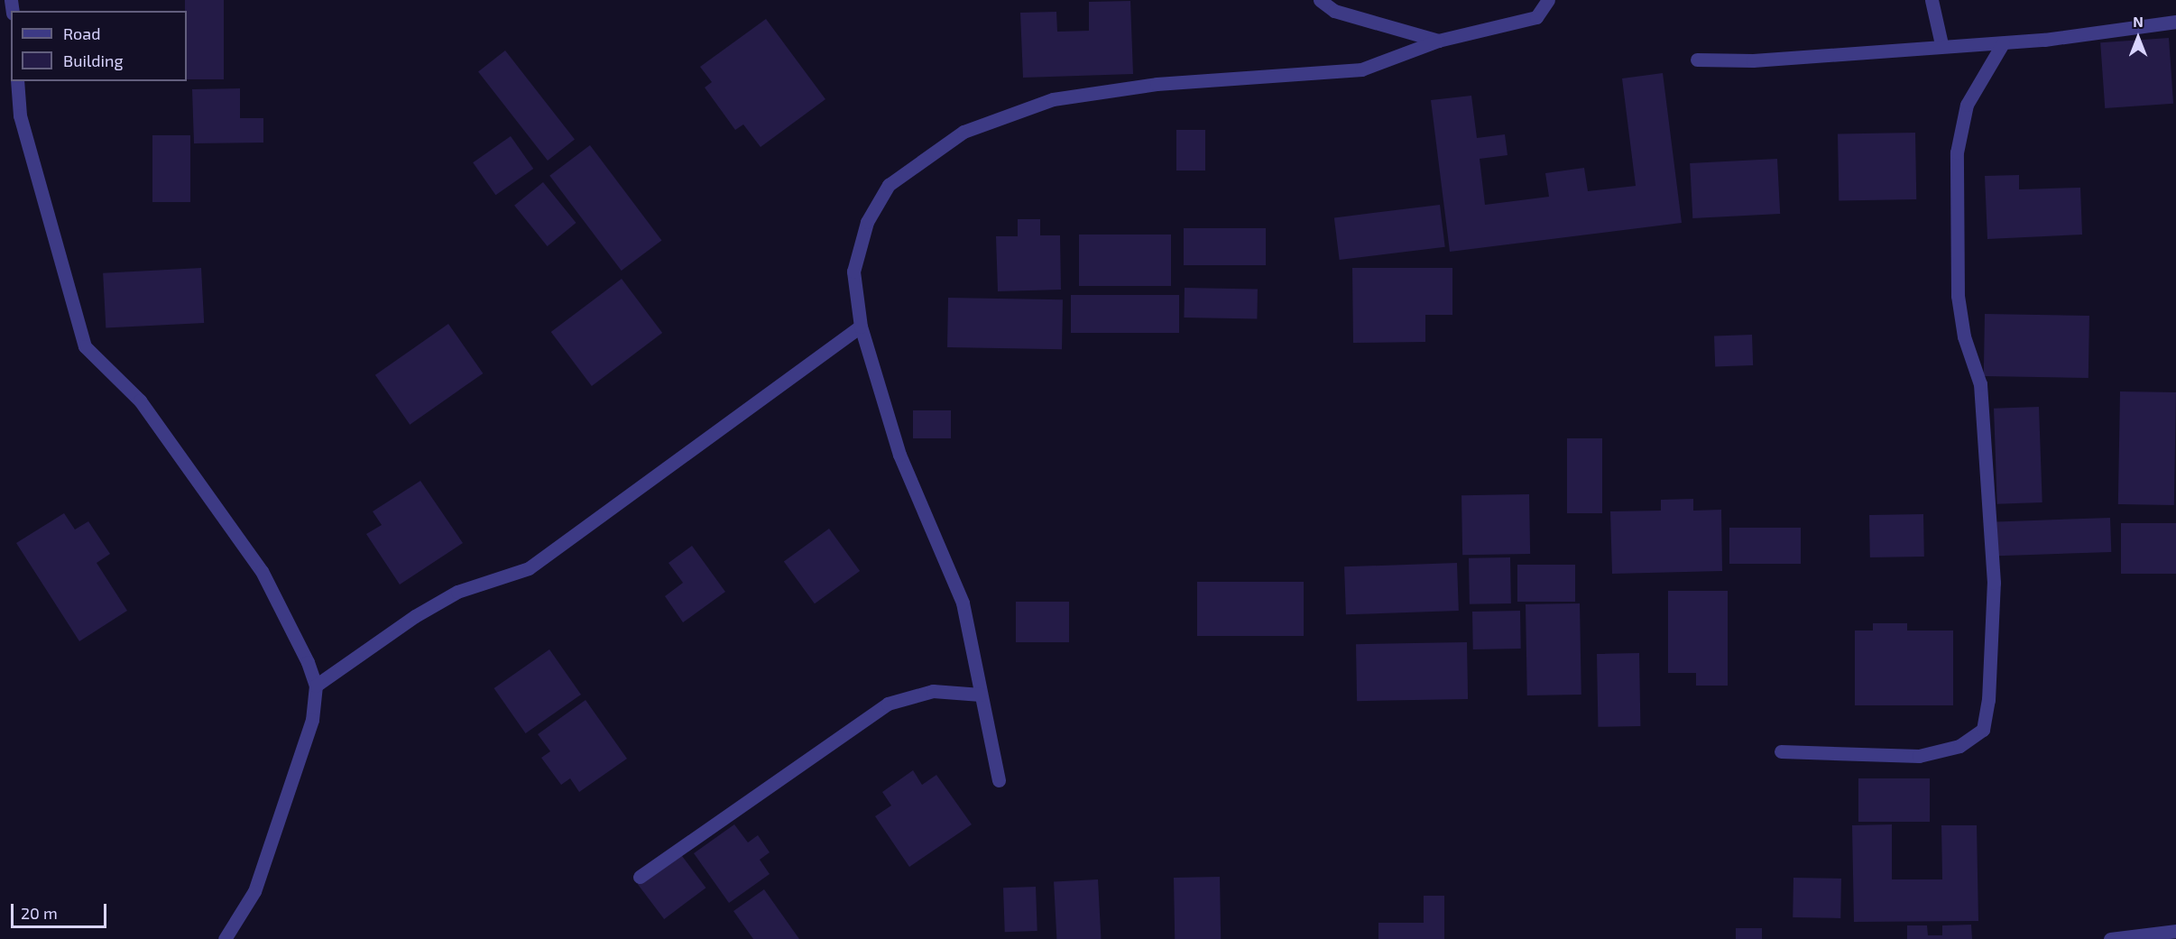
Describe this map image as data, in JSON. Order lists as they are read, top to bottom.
{
  "legend": ["Road", "Building"],
  "scale_bar": "20 m",
  "north": "top"
}
